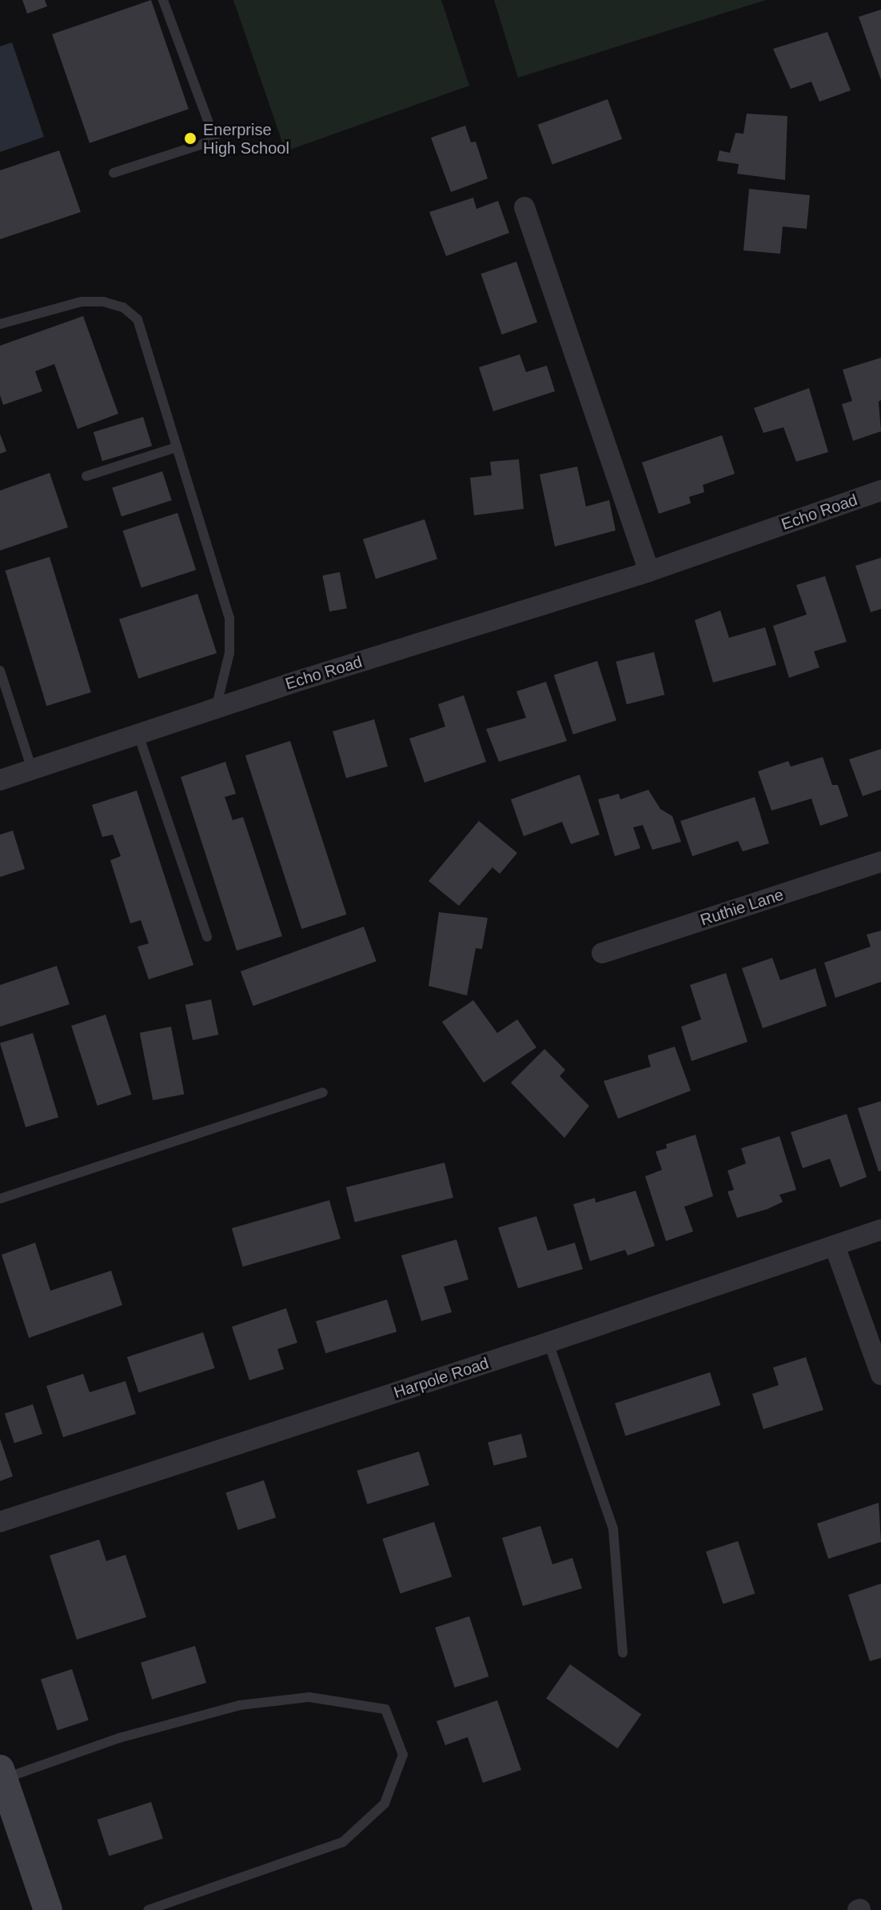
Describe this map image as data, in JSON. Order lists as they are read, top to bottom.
{
  "streets": {
    "street": ["Echo Road", "Ruthie Lane", "Harpole Road"]
  },
  "places": ["Enerprise High School"]
}
